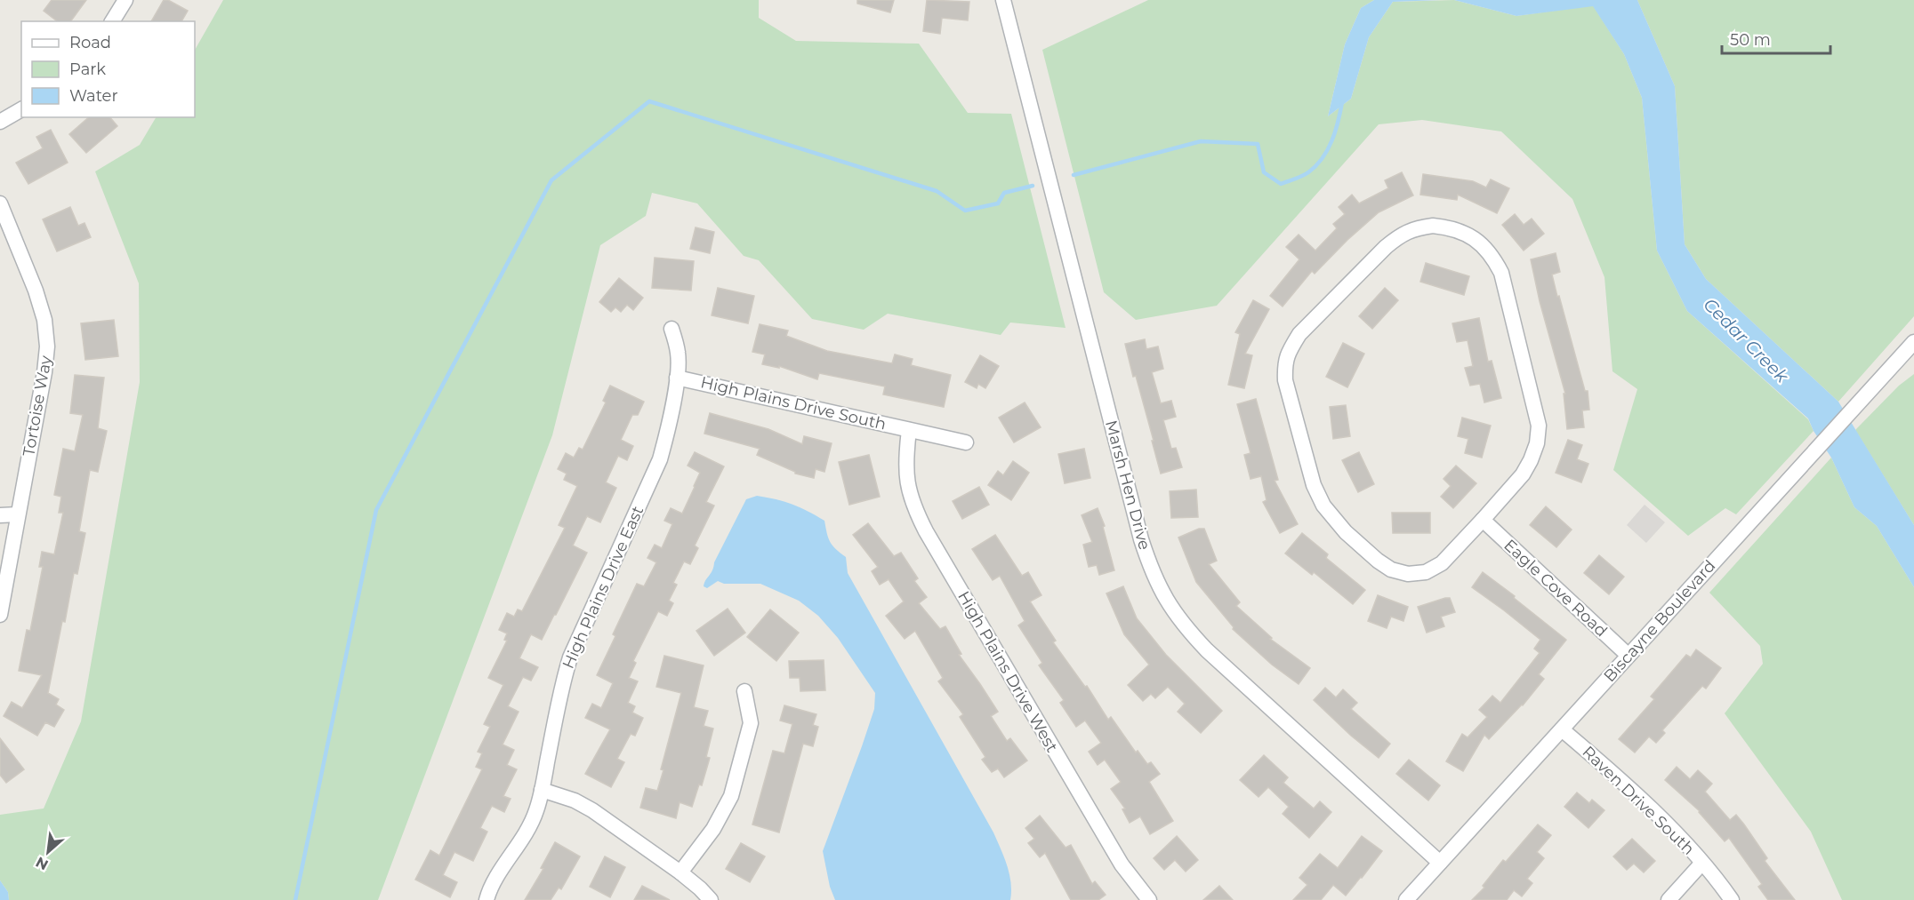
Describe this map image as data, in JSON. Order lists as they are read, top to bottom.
{
  "streets": {
    "street": [
      "High Plains Drive South",
      "Tortoise Way",
      "Marsh Hen Drive",
      "High Plains Drive East",
      "Eagle Cove Road",
      "Biscayne Boulevard",
      "High Plains Drive West",
      "Raven Drive South"
    ]
  },
  "crossings": [
    ["High Plains Drive South", "High Plains Drive East"],
    ["High Plains Drive South", "High Plains Drive West"],
    ["Marsh Hen Drive", "Biscayne Boulevard"],
    ["Eagle Cove Road", "Biscayne Boulevard"],
    ["Biscayne Boulevard", "Raven Drive South"]
  ],
  "water": ["Cedar Creek"],
  "legend": ["Road", "Park", "Water"],
  "scale_bar": "50 m",
  "north": "bottom left"
}
